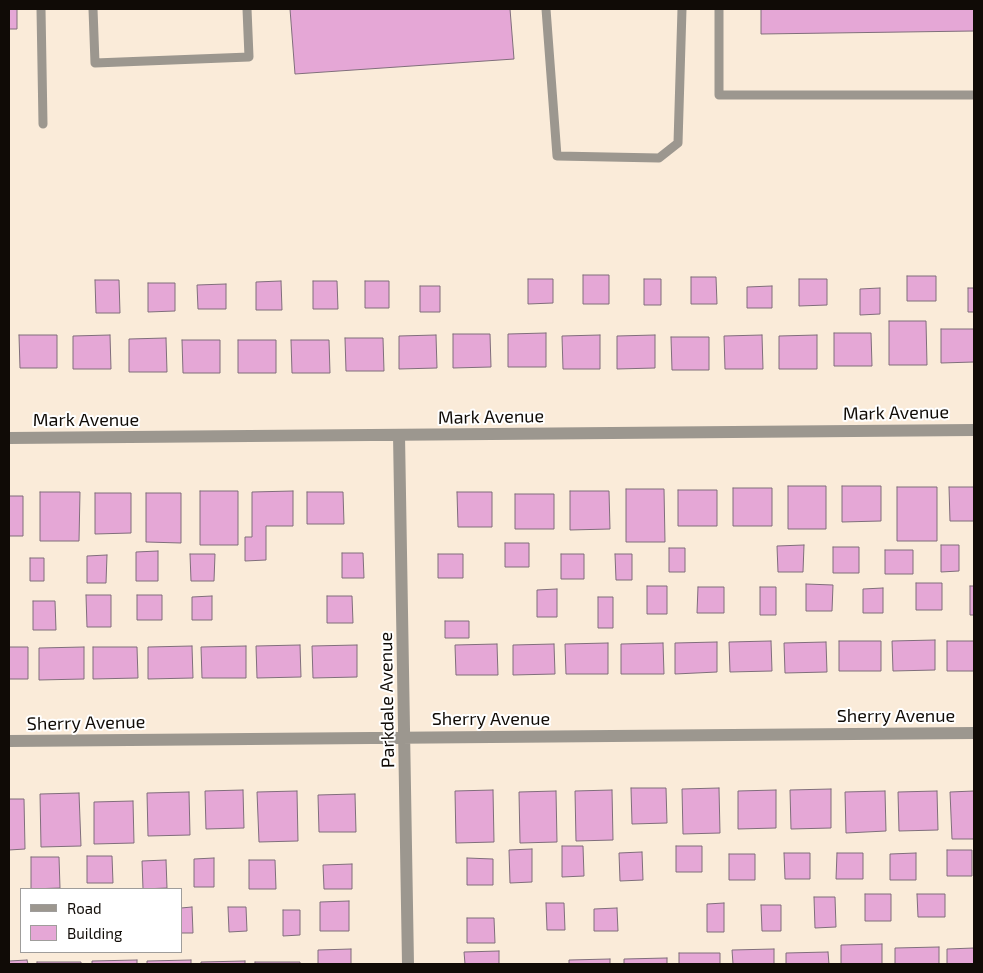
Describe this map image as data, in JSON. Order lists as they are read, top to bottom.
{
  "streets": {
    "street": ["Mark Avenue", "Parkdale Avenue", "Sherry Avenue"]
  },
  "crossings": [
    ["Mark Avenue", "Parkdale Avenue"],
    ["Parkdale Avenue", "Sherry Avenue"]
  ],
  "legend": ["Road", "Building"]
}
